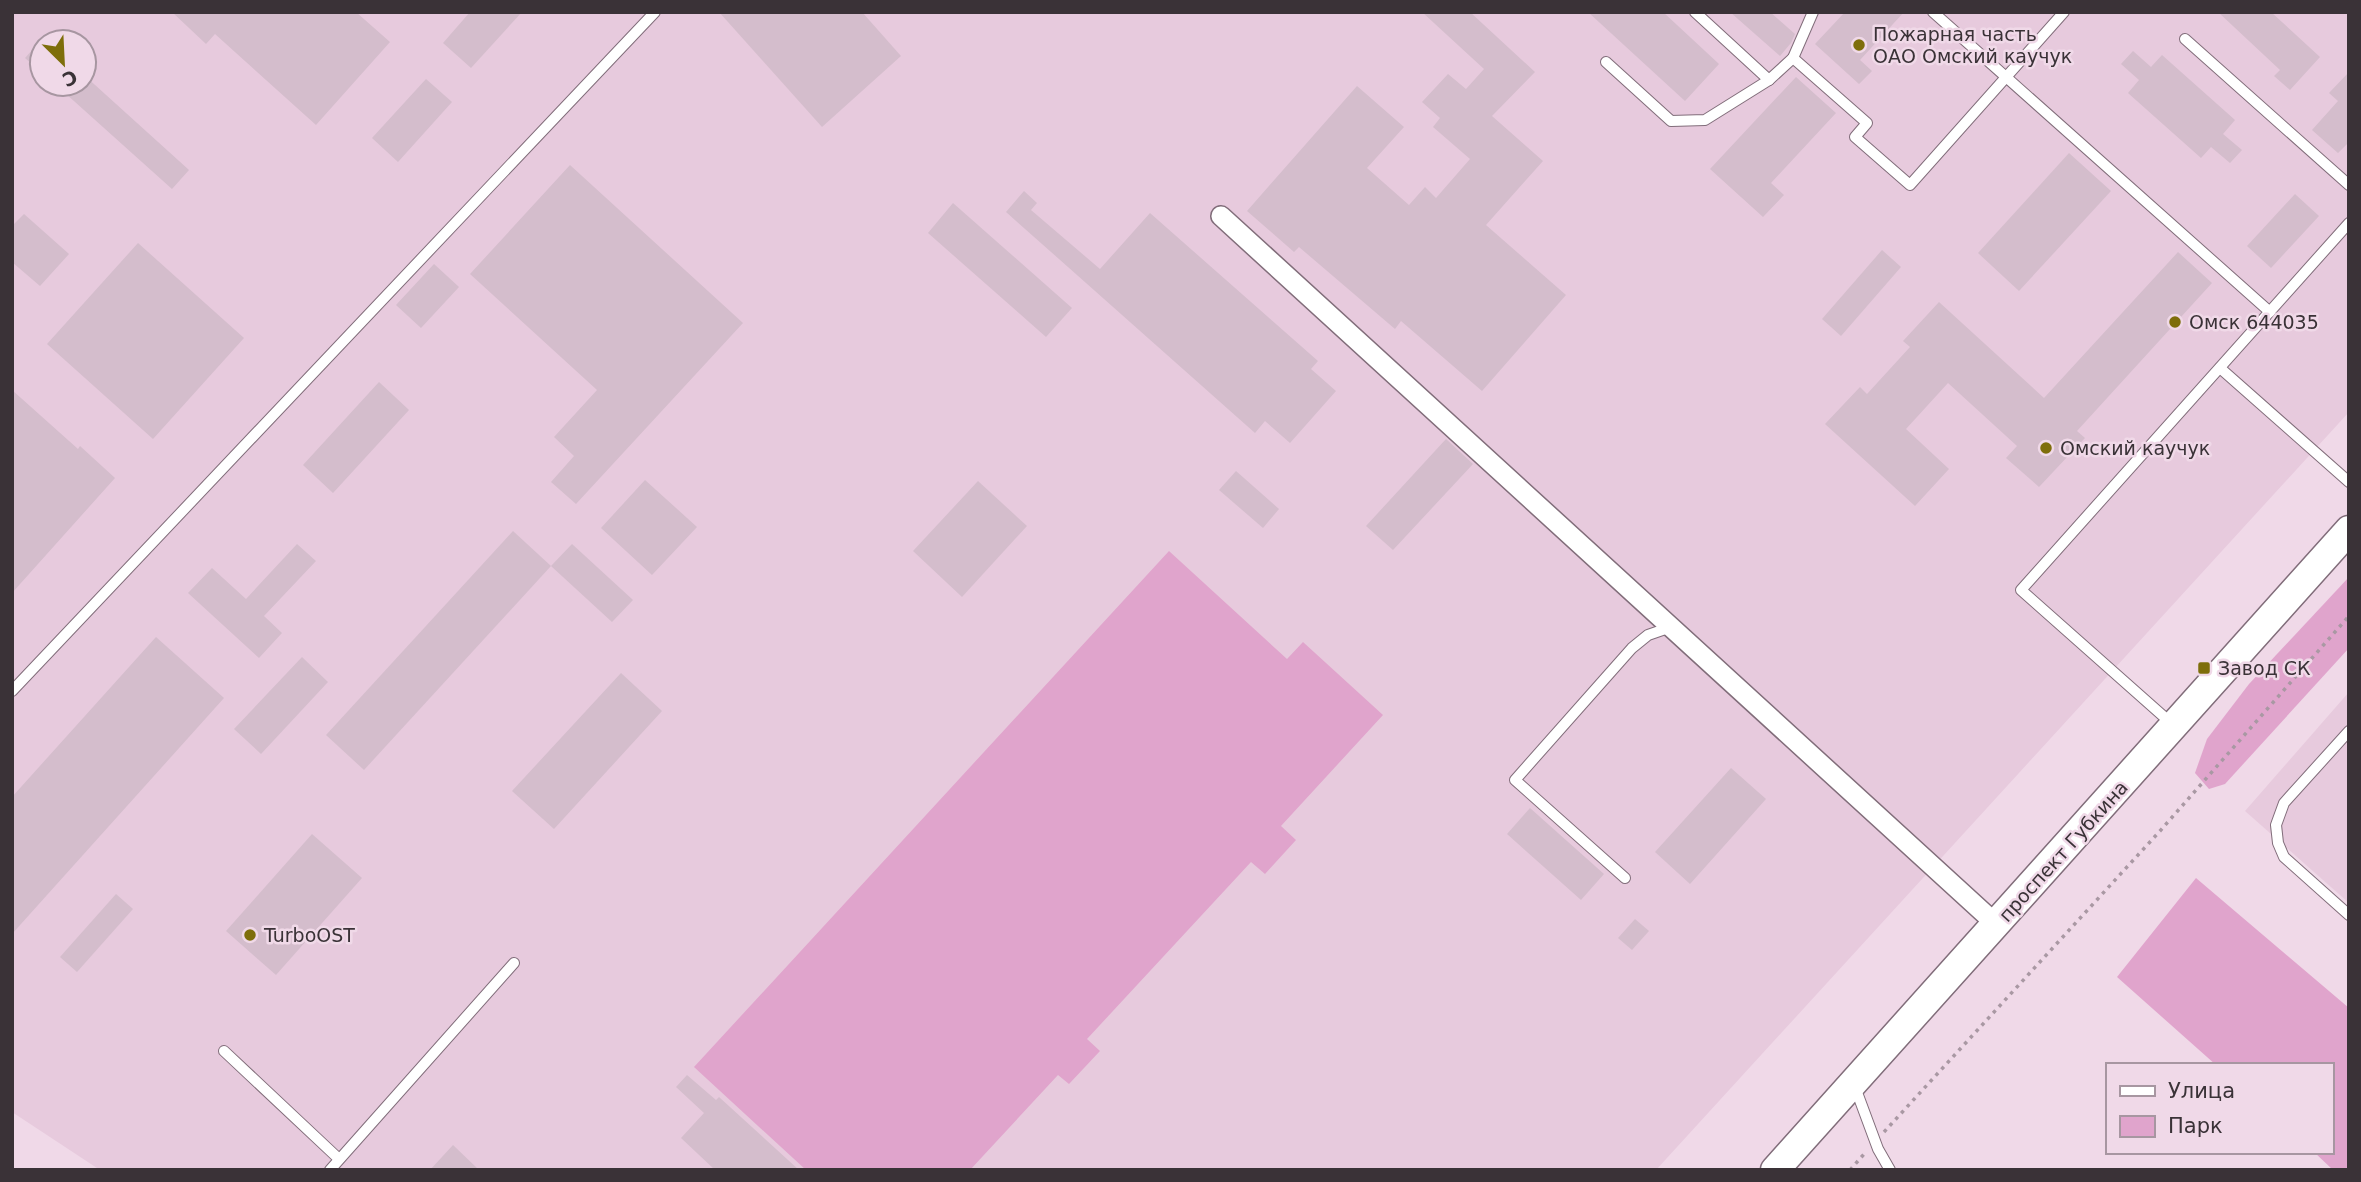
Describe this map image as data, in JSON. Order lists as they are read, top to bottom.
{
  "streets": {
    "main road": ["проспект Губкина"]
  },
  "places": {
    "other": [
      "Пожарная часть ОАО Омский каучук",
      "Омск 644035",
      "Омский каучук",
      "TurboOST"
    ],
    "transit": ["Завод СК"]
  },
  "legend": ["Улица", "Парк"],
  "north": "bottom right"
}
